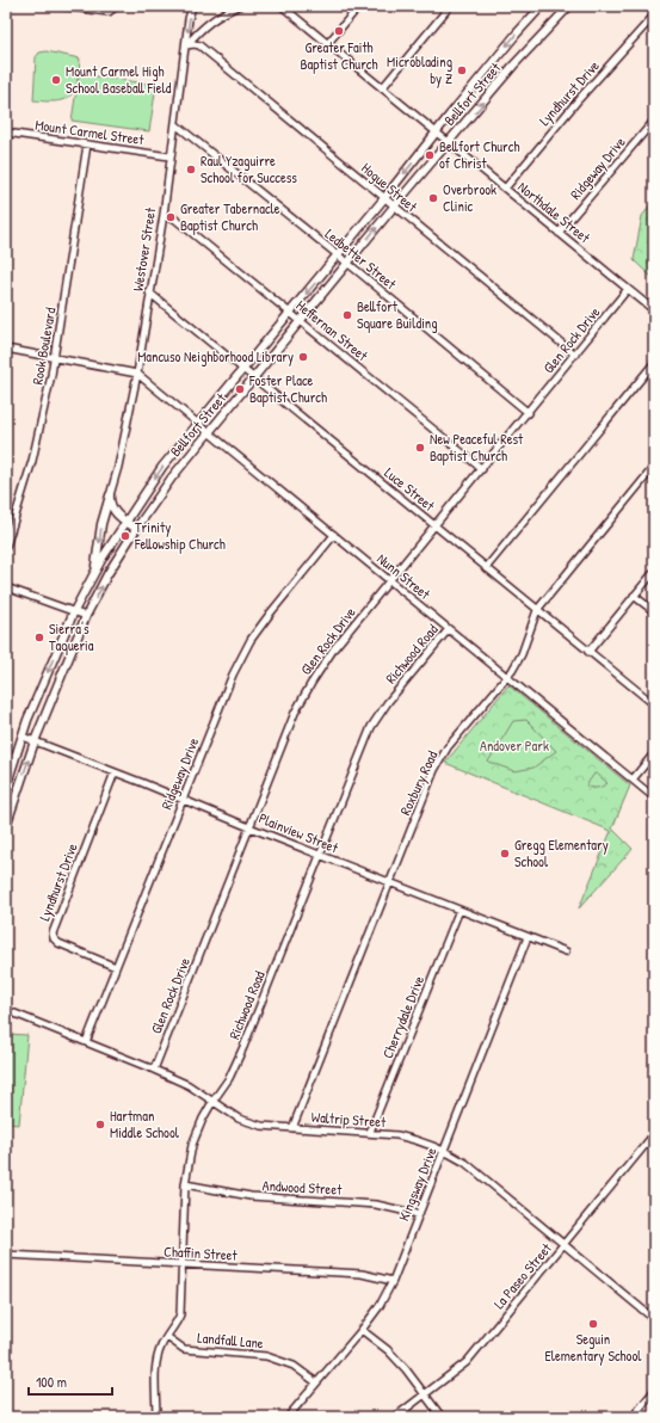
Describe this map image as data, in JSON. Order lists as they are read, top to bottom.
{
  "streets": {
    "main road": ["Bellfort Street"],
    "street": [
      "Lyndhurst Drive",
      "Mount Carmel Street",
      "Ridgeway Drive",
      "Hogue Street",
      "Northdale Street",
      "Westover Street",
      "Ledbetter Street",
      "Heffernan Street",
      "Glen Rock Drive",
      "Rook Boulevard",
      "Luce Street",
      "Nunn Street",
      "Richwood Road",
      "Roxbury Road",
      "Plainview Street",
      "Cherrydale Drive",
      "Waltrip Street",
      "Kingsway Drive",
      "Andwood Street",
      "Chaffin Street",
      "La Paseo Street",
      "Landfall Lane"
    ]
  },
  "crossings": [
    ["Lyndhurst Drive", "Ridgeway Drive"],
    ["Lyndhurst Drive", "Northdale Street"],
    ["Lyndhurst Drive", "Plainview Street"],
    ["Bellfort Street", "Hogue Street"],
    ["Bellfort Street", "Northdale Street"],
    ["Bellfort Street", "Ledbetter Street"],
    ["Bellfort Street", "Heffernan Street"],
    ["Bellfort Street", "Luce Street"],
    ["Bellfort Street", "Nunn Street"],
    ["Bellfort Street", "Plainview Street"],
    ["Mount Carmel Street", "Westover Street"],
    ["Mount Carmel Street", "Rook Boulevard"],
    ["Ridgeway Drive", "Northdale Street"],
    ["Ridgeway Drive", "Nunn Street"],
    ["Ridgeway Drive", "Plainview Street"],
    ["Ridgeway Drive", "Waltrip Street"],
    ["Hogue Street", "Westover Street"],
    ["Hogue Street", "Glen Rock Drive"],
    ["Northdale Street", "Glen Rock Drive"],
    ["Westover Street", "Ledbetter Street"],
    ["Westover Street", "Heffernan Street"],
    ["Westover Street", "Luce Street"],
    ["Westover Street", "Nunn Street"],
    ["Ledbetter Street", "Glen Rock Drive"],
    ["Heffernan Street", "Glen Rock Drive"],
    ["Glen Rock Drive", "Luce Street"],
    ["Glen Rock Drive", "Nunn Street"],
    ["Glen Rock Drive", "Plainview Street"],
    ["Glen Rock Drive", "Waltrip Street"],
    ["Luce Street", "Roxbury Road"],
    ["Nunn Street", "Richwood Road"],
    ["Nunn Street", "Roxbury Road"],
    ["Richwood Road", "Plainview Street"],
    ["Richwood Road", "Waltrip Street"],
    ["Richwood Road", "Andwood Street"],
    ["Richwood Road", "Chaffin Street"],
    ["Richwood Road", "Landfall Lane"],
    ["Roxbury Road", "Plainview Street"],
    ["Roxbury Road", "Waltrip Street"],
    ["Plainview Street", "Cherrydale Drive"],
    ["Plainview Street", "Kingsway Drive"],
    ["Cherrydale Drive", "Waltrip Street"],
    ["Waltrip Street", "Kingsway Drive"],
    ["Waltrip Street", "La Paseo Street"],
    ["Kingsway Drive", "Andwood Street"],
    ["Kingsway Drive", "Chaffin Street"],
    ["Kingsway Drive", "Landfall Lane"]
  ],
  "parks": ["Andover Park"],
  "places": [
    "Greater Faith Baptist Church",
    "Microblading by Z",
    "Mount Carmel High School Baseball Field",
    "Bellfort Church of Christ",
    "Raul Yzaguirre School for Success",
    "Overbrook Clinic",
    "Greater Tabernacle Baptist Church",
    "Bellfort Square Building",
    "Mancuso Neighborhood Library",
    "Foster Place Baptist Church",
    "New Peaceful Rest Baptist Church",
    "Trinity Fellowship Church",
    "Sierra's Taqueria",
    "Gregg Elementary School",
    "Hartman Middle School",
    "Seguin Elementary School"
  ],
  "scale_bar": "100 m"
}
